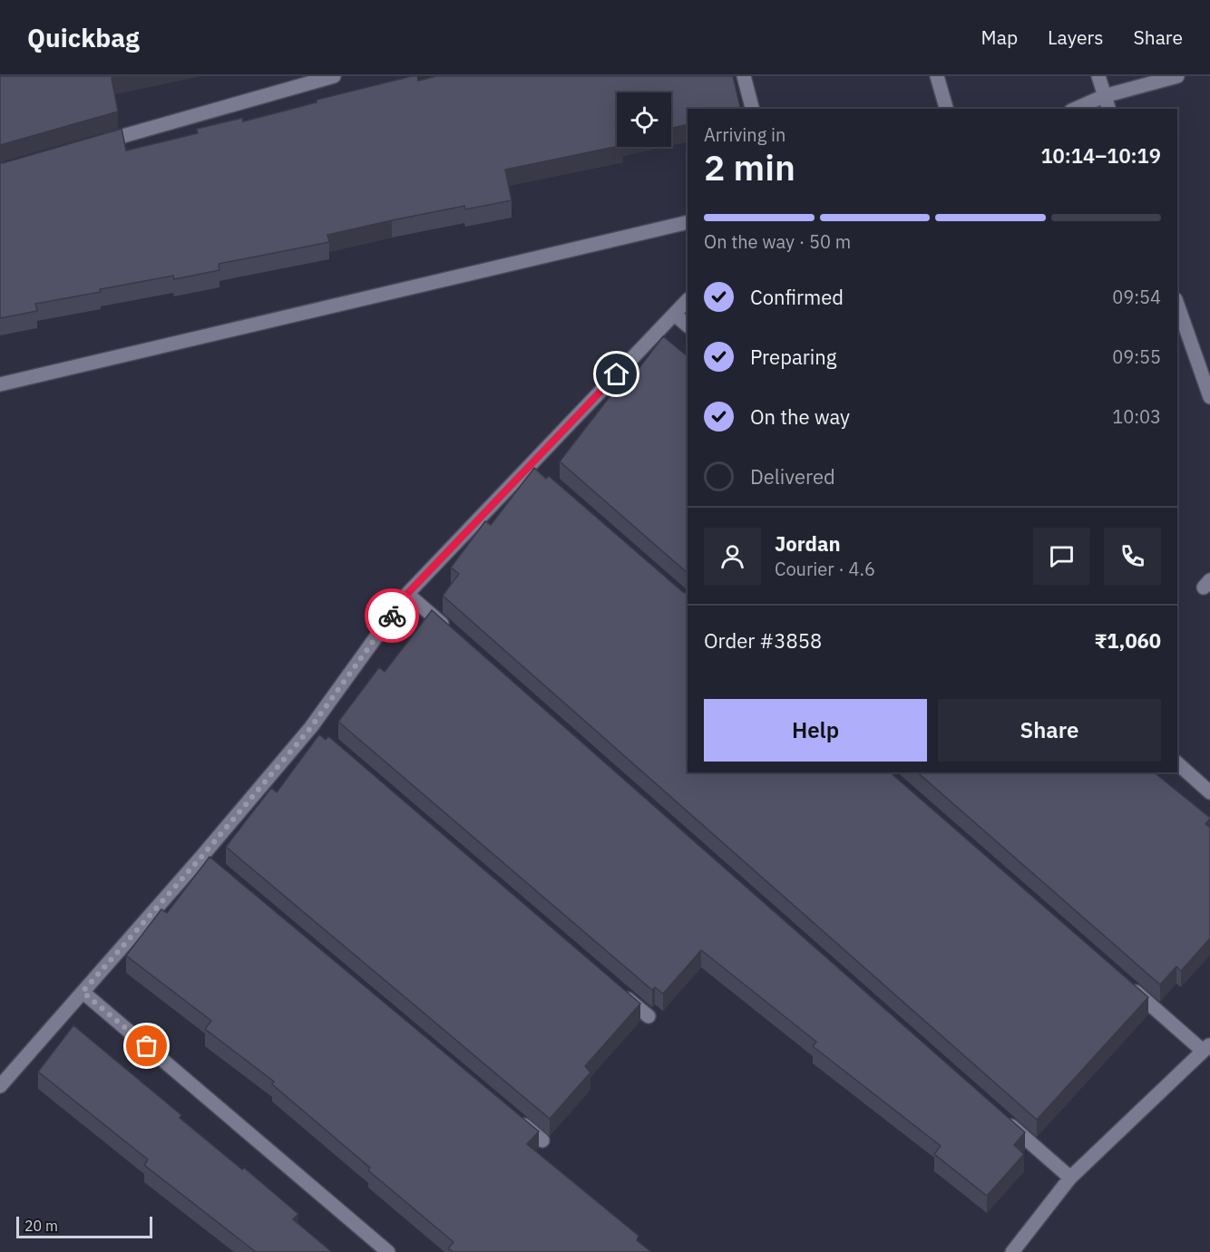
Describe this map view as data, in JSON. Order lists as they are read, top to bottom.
{
  "scale_bar": "20 m",
  "page": {
    "header": "Quickbag",
    "nav": ["Map", "Layers", "Share"],
    "heading": ["2 min", "Arriving in", "10:14–10:19"],
    "panel": [
      "Jordan",
      "Courier · 4.6",
      "Order #3858",
      "₹1,060"
    ],
    "bar": "On the way · 50 m",
    "list": [
      ["Confirmed", "09:54"],
      ["Preparing", "09:55"],
      ["On the way", "10:03"],
      "Delivered"
    ],
    "buttons": ["Help", "Share"],
    "scale": "20 m"
  }
}
